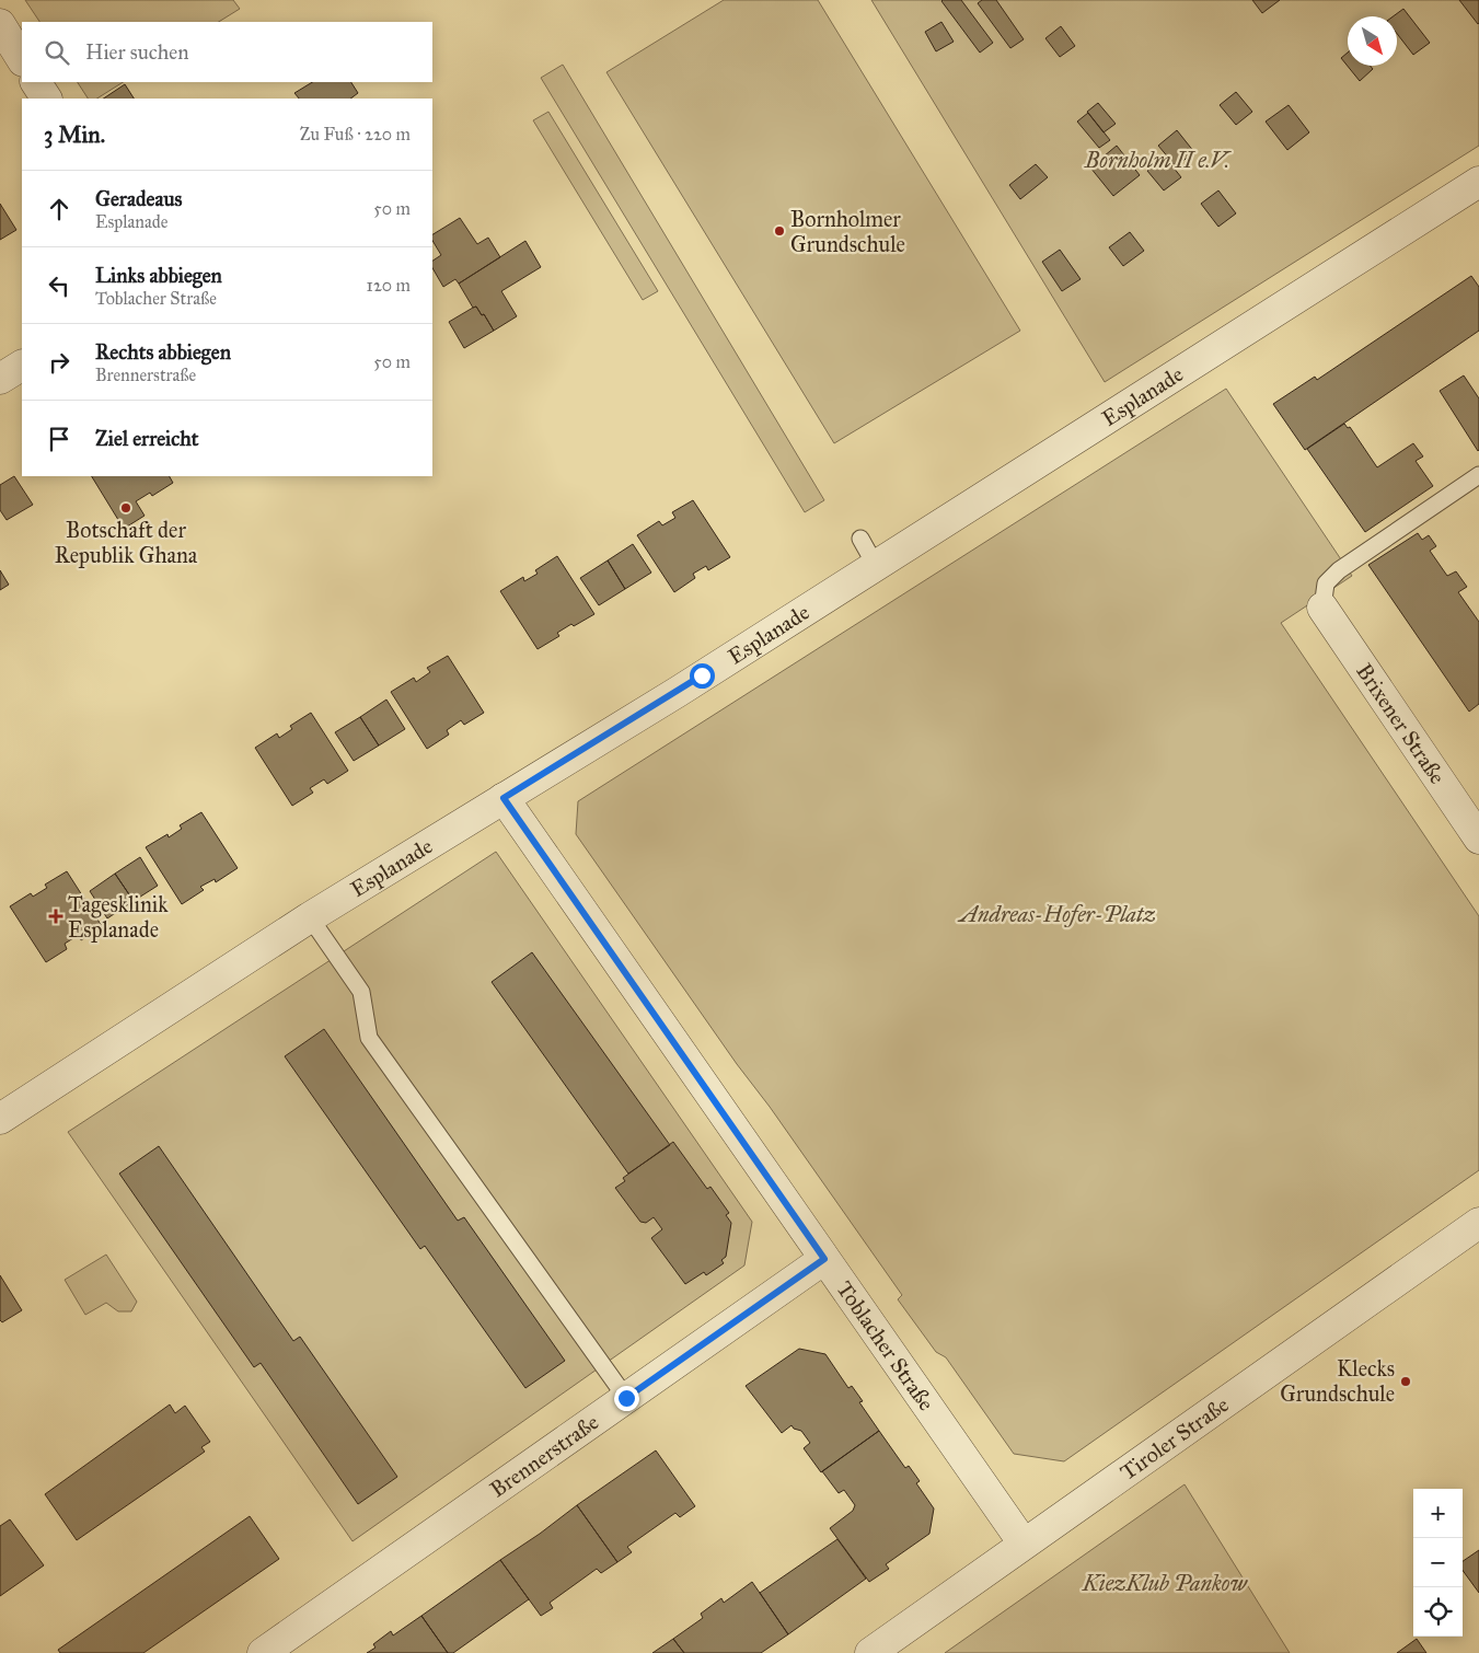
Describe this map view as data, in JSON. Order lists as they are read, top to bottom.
{
  "streets": {
    "street": [
      "Esplanade",
      "Brixener Straße",
      "Toblacher Straße",
      "Tiroler Straße",
      "Brennerstraße"
    ]
  },
  "crossings": [
    ["Esplanade", "Toblacher Straße"],
    ["Toblacher Straße", "Tiroler Straße"],
    ["Toblacher Straße", "Brennerstraße"]
  ],
  "parks": ["Bornholm II e.V.", "Andreas-Hofer-Platz", "KiezKlub Pankow"],
  "places": {
    "other": ["Bornholmer Grundschule", "Botschaft der Republik Ghana", "Klecks Grundschule"],
    "health": ["Tagesklinik Esplanade"]
  },
  "north": "bottom right",
  "page": {
    "search": "Hier suchen",
    "heading": ["3 Min.", "Zu Fuß · 220 m"],
    "list": [
      ["Geradeaus", "Esplanade", "50 m"],
      ["Links abbiegen", "Toblacher Straße", "120 m"],
      ["Rechts abbiegen", "Brennerstraße", "50 m"],
      "Ziel erreicht"
    ],
    "map_buttons": ["+", "−"]
  }
}
